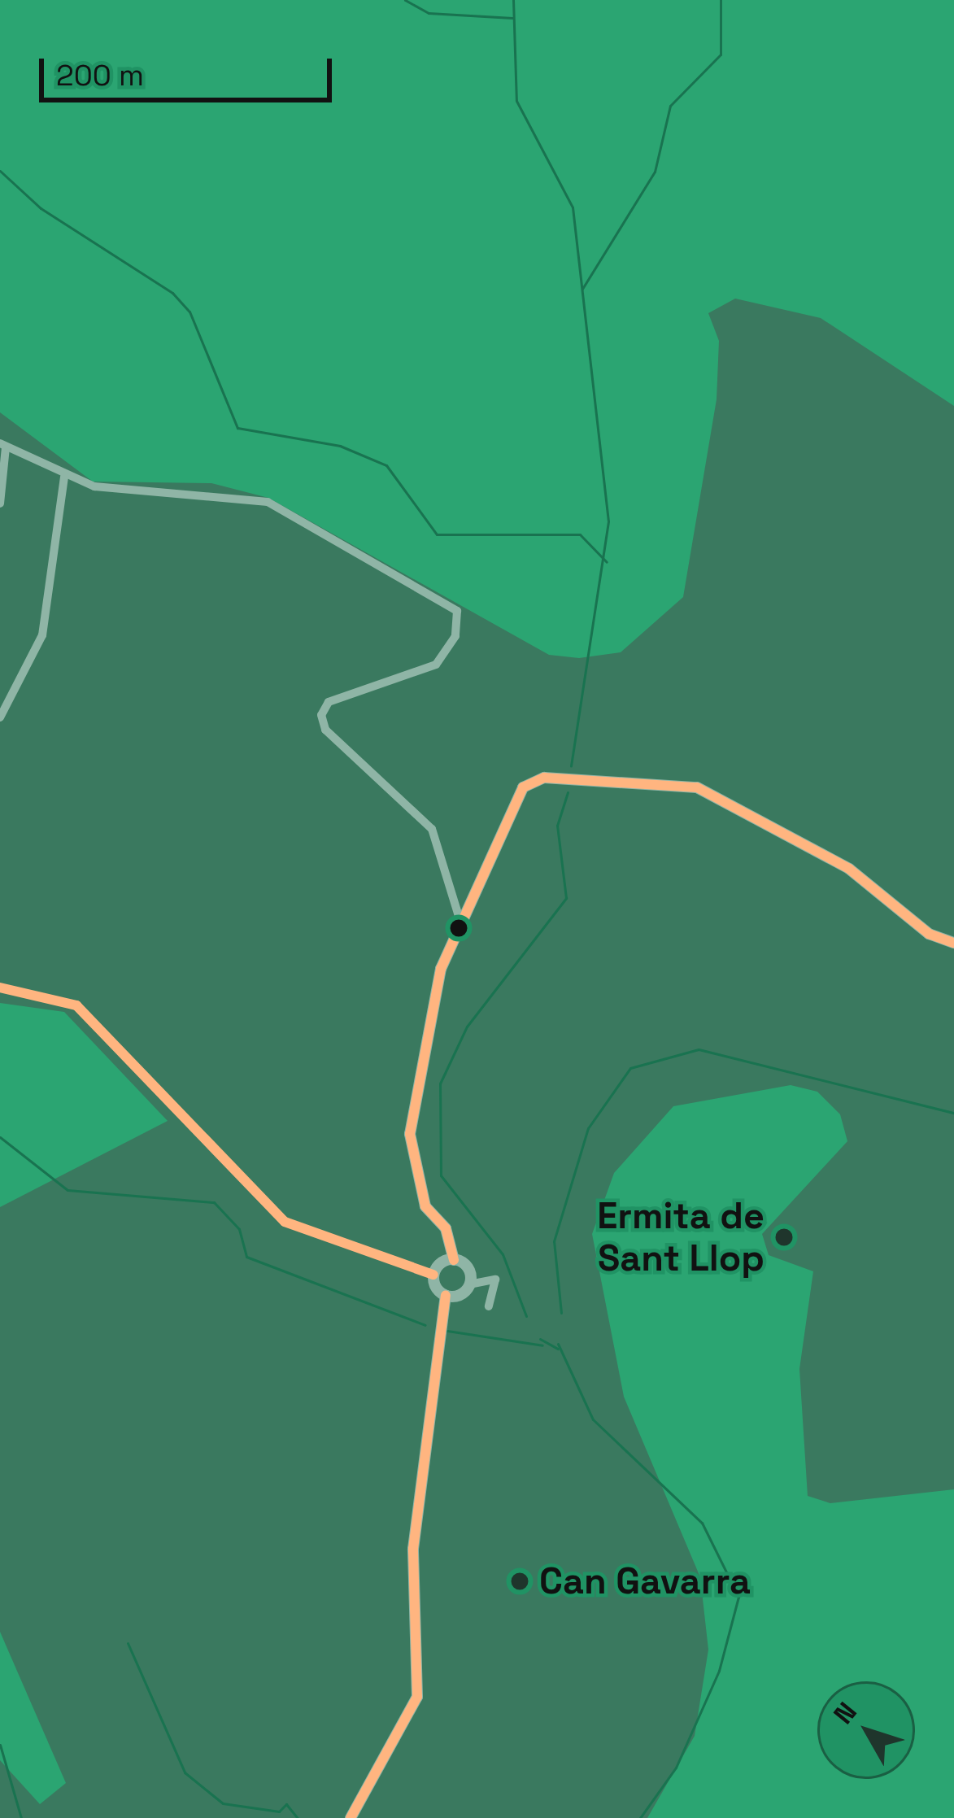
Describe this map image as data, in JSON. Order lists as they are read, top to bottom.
{
  "places": ["Ermita de Sant Llop", "Can Gavarra"],
  "scale_bar": "200 m",
  "north": "top left"
}
